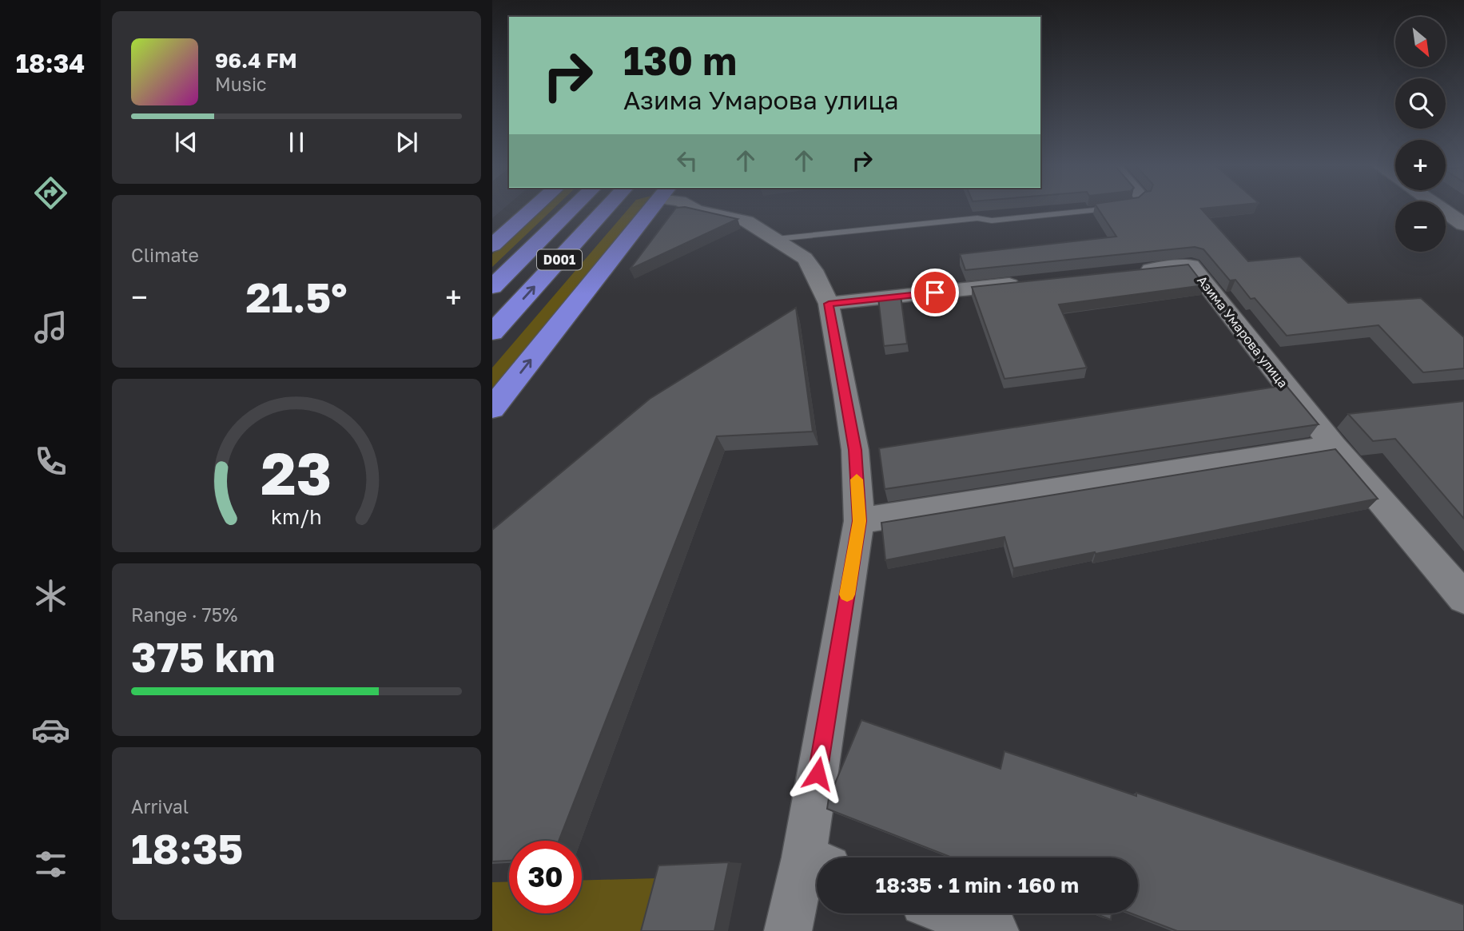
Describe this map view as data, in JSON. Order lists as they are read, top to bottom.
{
  "streets": {
    "highway": ["D001"],
    "street": ["Азима Умарова улица"]
  },
  "north": "bottom right",
  "page": {
    "tabs": "18:34",
    "map_buttons": ["+", "−"],
    "turn": ["130 m", "Азима Умарова улица"],
    "song": ["96.4 FM", "Music"],
    "tile": [
      "Climate",
      ["Range · 75%", "375 km"],
      ["Arrival", "18:35"]
    ],
    "heat": ["−", "21.5°", "+"],
    "limit": "30",
    "trip": "18:35 · 1 min · 160 m",
    "gauge": ["23", "km/h"]
  }
}
